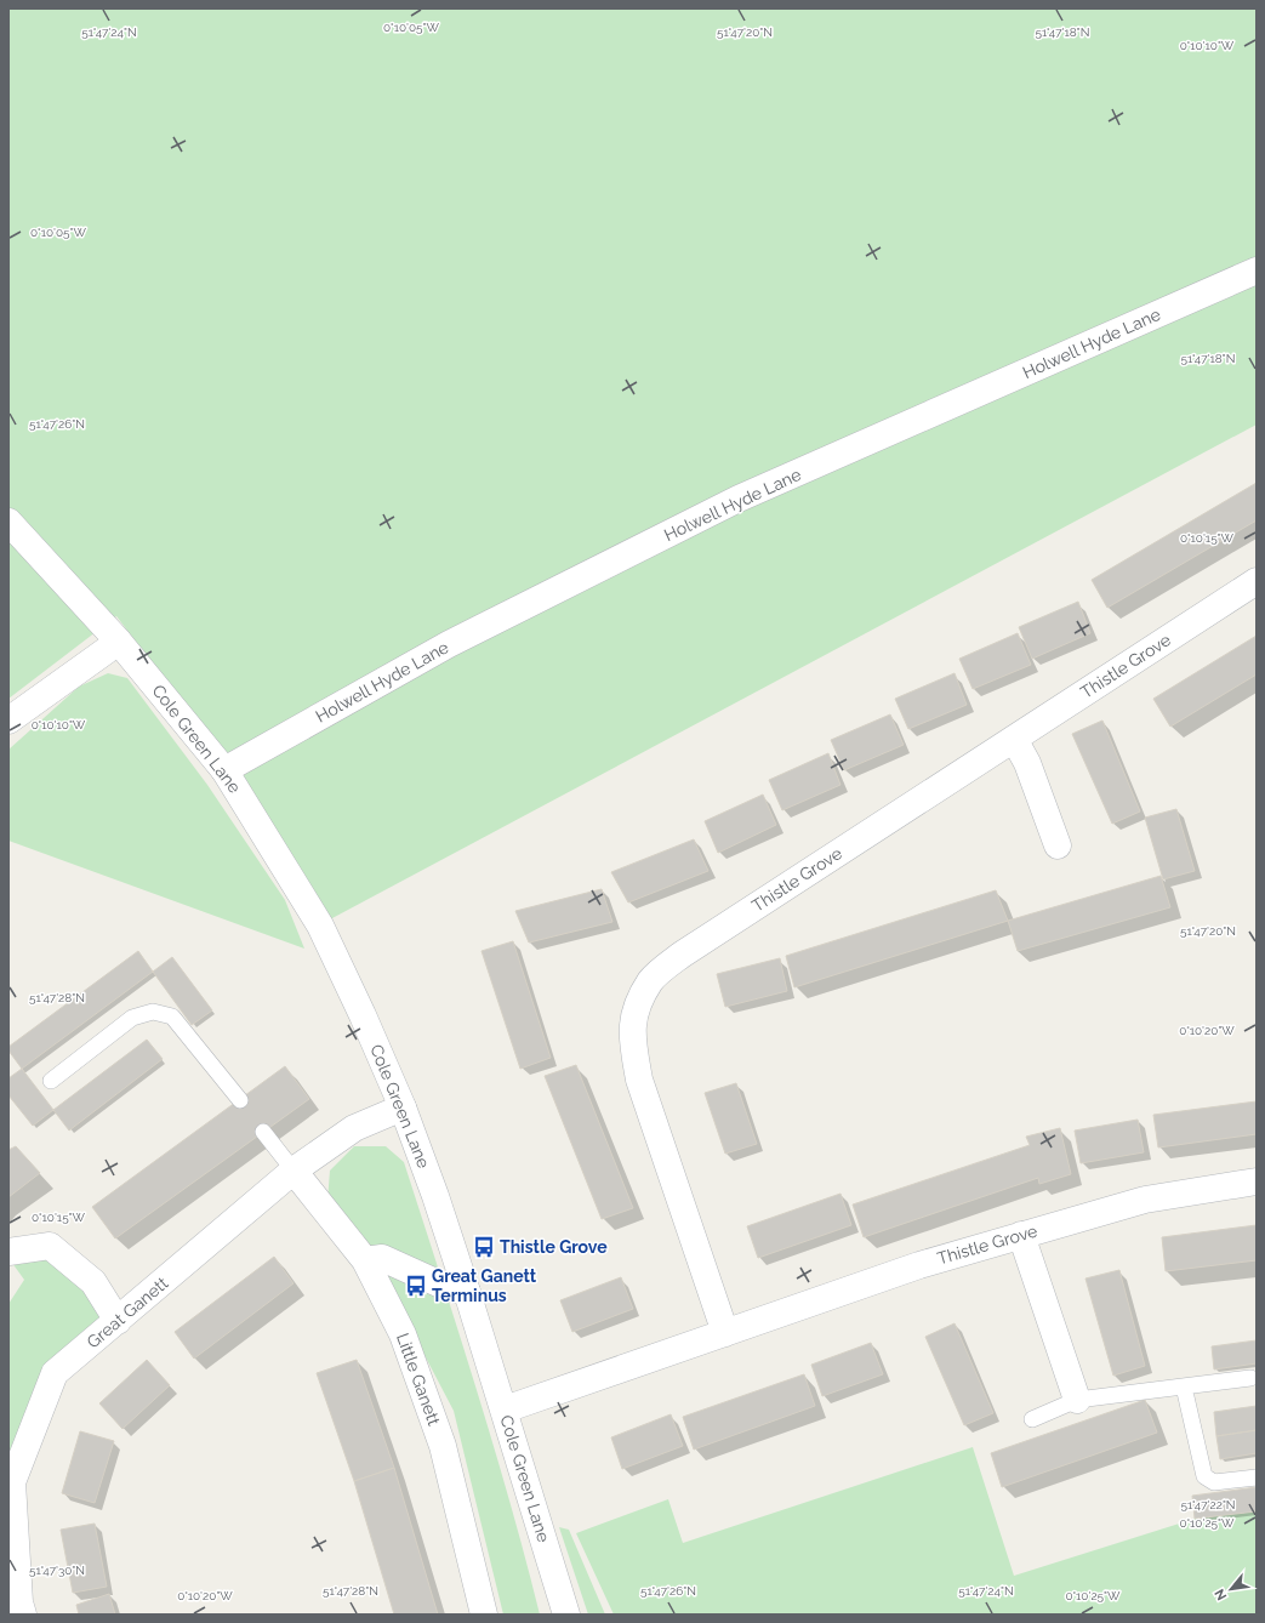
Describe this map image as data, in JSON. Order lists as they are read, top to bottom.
{
  "streets": {
    "street": [
      "Holwell Hyde Lane",
      "Thistle Grove",
      "Cole Green Lane",
      "Great Ganett",
      "Little Ganett"
    ]
  },
  "crossings": [
    ["Holwell Hyde Lane", "Cole Green Lane"],
    ["Thistle Grove", "Cole Green Lane"],
    ["Cole Green Lane", "Great Ganett"],
    ["Great Ganett", "Little Ganett"]
  ],
  "places": {
    "bus stop": ["Thistle Grove", "Great Ganett Terminus"]
  },
  "north": "bottom left",
  "coordinates": [
    "0°10'05\"W",
    "51°47'24\"N",
    "51°47'20\"N",
    "51°47'18\"N",
    "0°10'10\"W",
    "51°47'26\"N",
    "0°10'15\"W",
    "51°47'28\"N",
    "0°10'20\"W",
    "51°47'22\"N",
    "0°10'25\"W",
    "51°47'30\"N"
  ]
}
